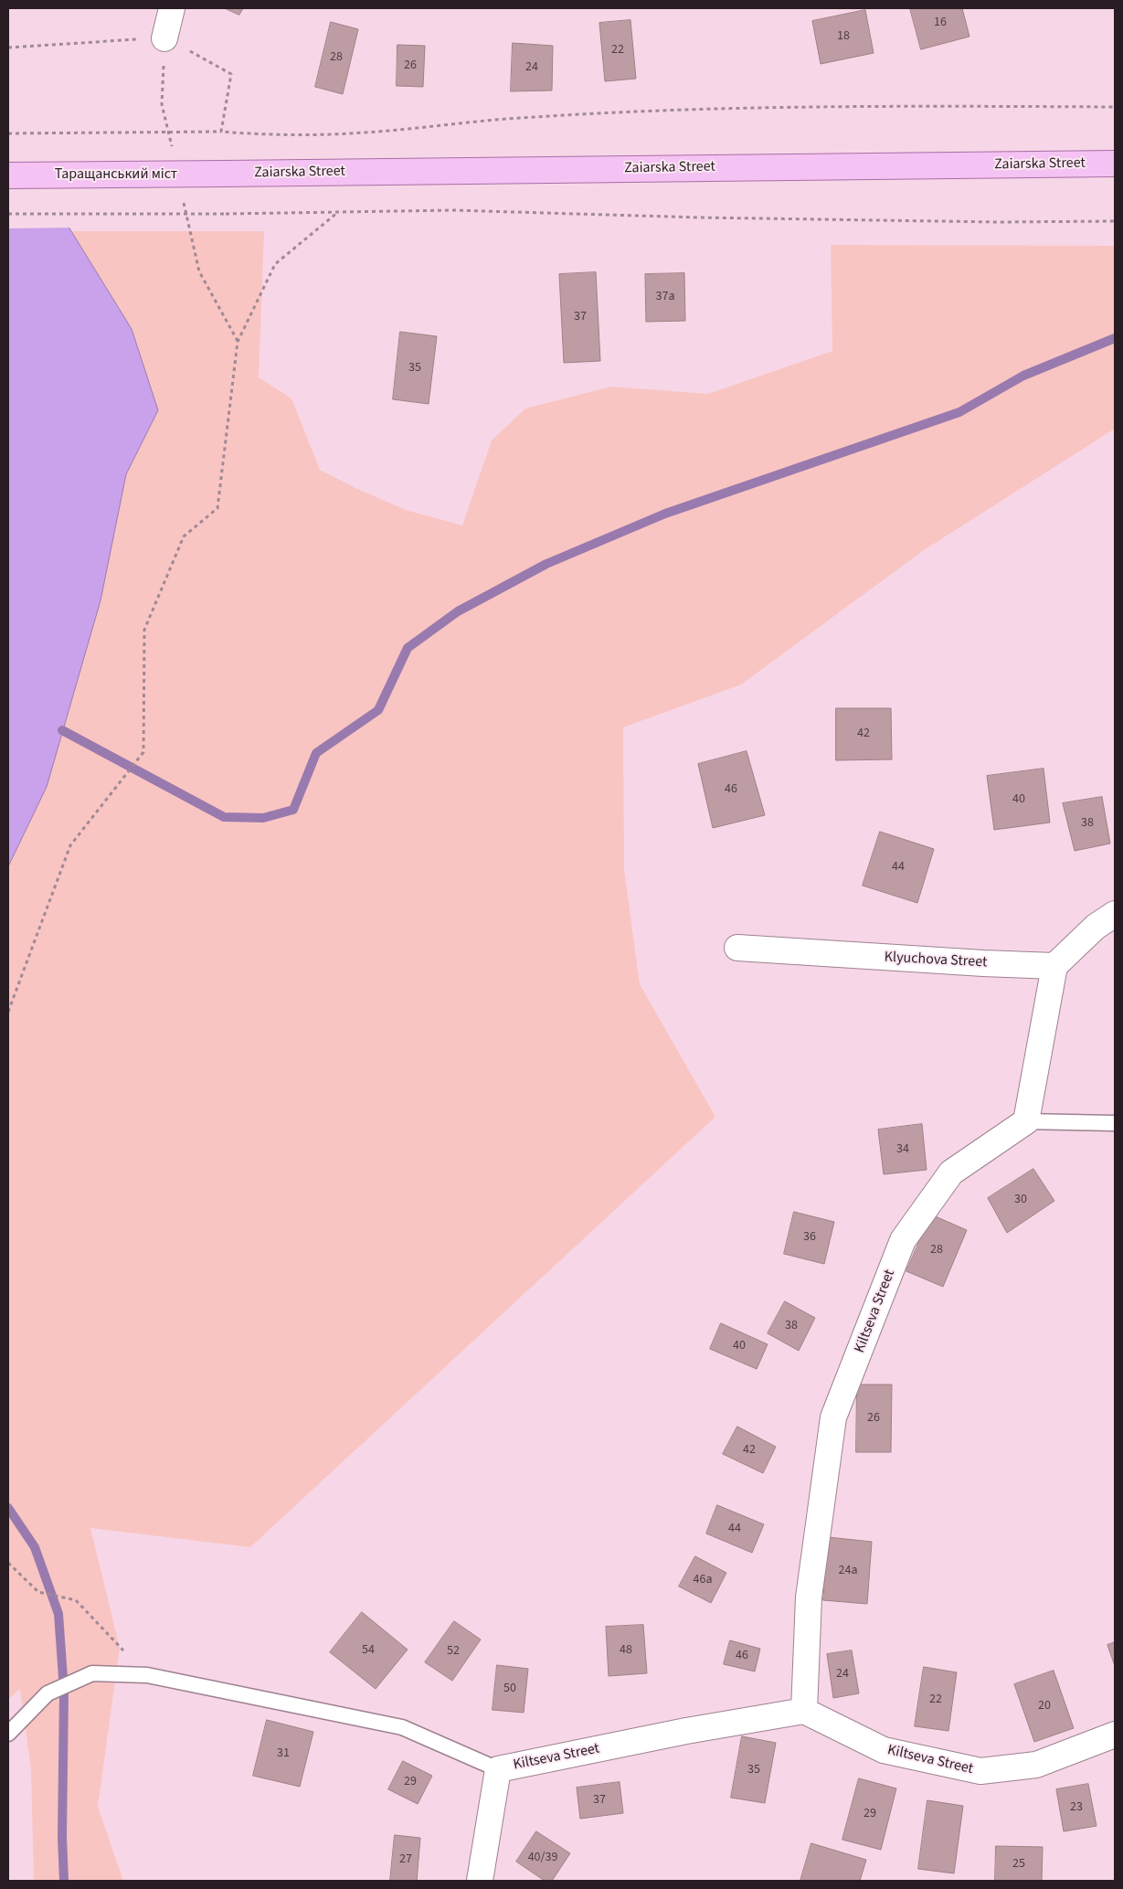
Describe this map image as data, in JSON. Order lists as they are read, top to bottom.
{
  "streets": {
    "main road": ["Zaiarska Street", "Таращанський міст"],
    "street": ["Klyuchova Street", "Kiltseva Street"]
  },
  "crossings": [
    ["Zaiarska Street", "Таращанський міст"]
  ],
  "house_numbers": [
    "16",
    "18",
    "22",
    "28",
    "26",
    "24",
    "37а",
    "37",
    "35",
    "42",
    "46",
    "40",
    "38",
    "44",
    "34",
    "30",
    "36",
    "28",
    "38",
    "40",
    "26",
    "42",
    "44",
    "24а",
    "46а",
    "54",
    "48",
    "52",
    "46",
    "24",
    "50",
    "22",
    "20",
    "31",
    "35",
    "29",
    "37",
    "23",
    "29",
    "40/39",
    "27",
    "25"
  ]
}
